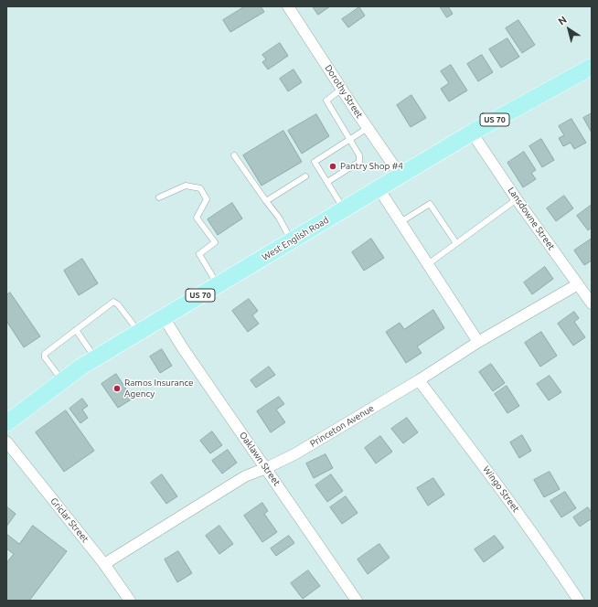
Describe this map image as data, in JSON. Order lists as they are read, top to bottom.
{
  "streets": {
    "main road": ["US 70", "West English Road"],
    "street": [
      "Dorothy Street",
      "Lansdowne Street",
      "Princeton Avenue",
      "Oaklawn Street",
      "Wingo Street",
      "Griclar Street"
    ]
  },
  "crossings": [
    ["Dorothy Street", "West English Road"],
    ["Lansdowne Street", "West English Road"],
    ["Lansdowne Street", "Princeton Avenue"],
    ["West English Road", "Oaklawn Street"],
    ["Princeton Avenue", "Oaklawn Street"],
    ["Princeton Avenue", "Wingo Street"],
    ["Princeton Avenue", "Griclar Street"]
  ],
  "places": ["Pantry Shop #4", "Ramos Insurance Agency"],
  "north": "top left"
}
